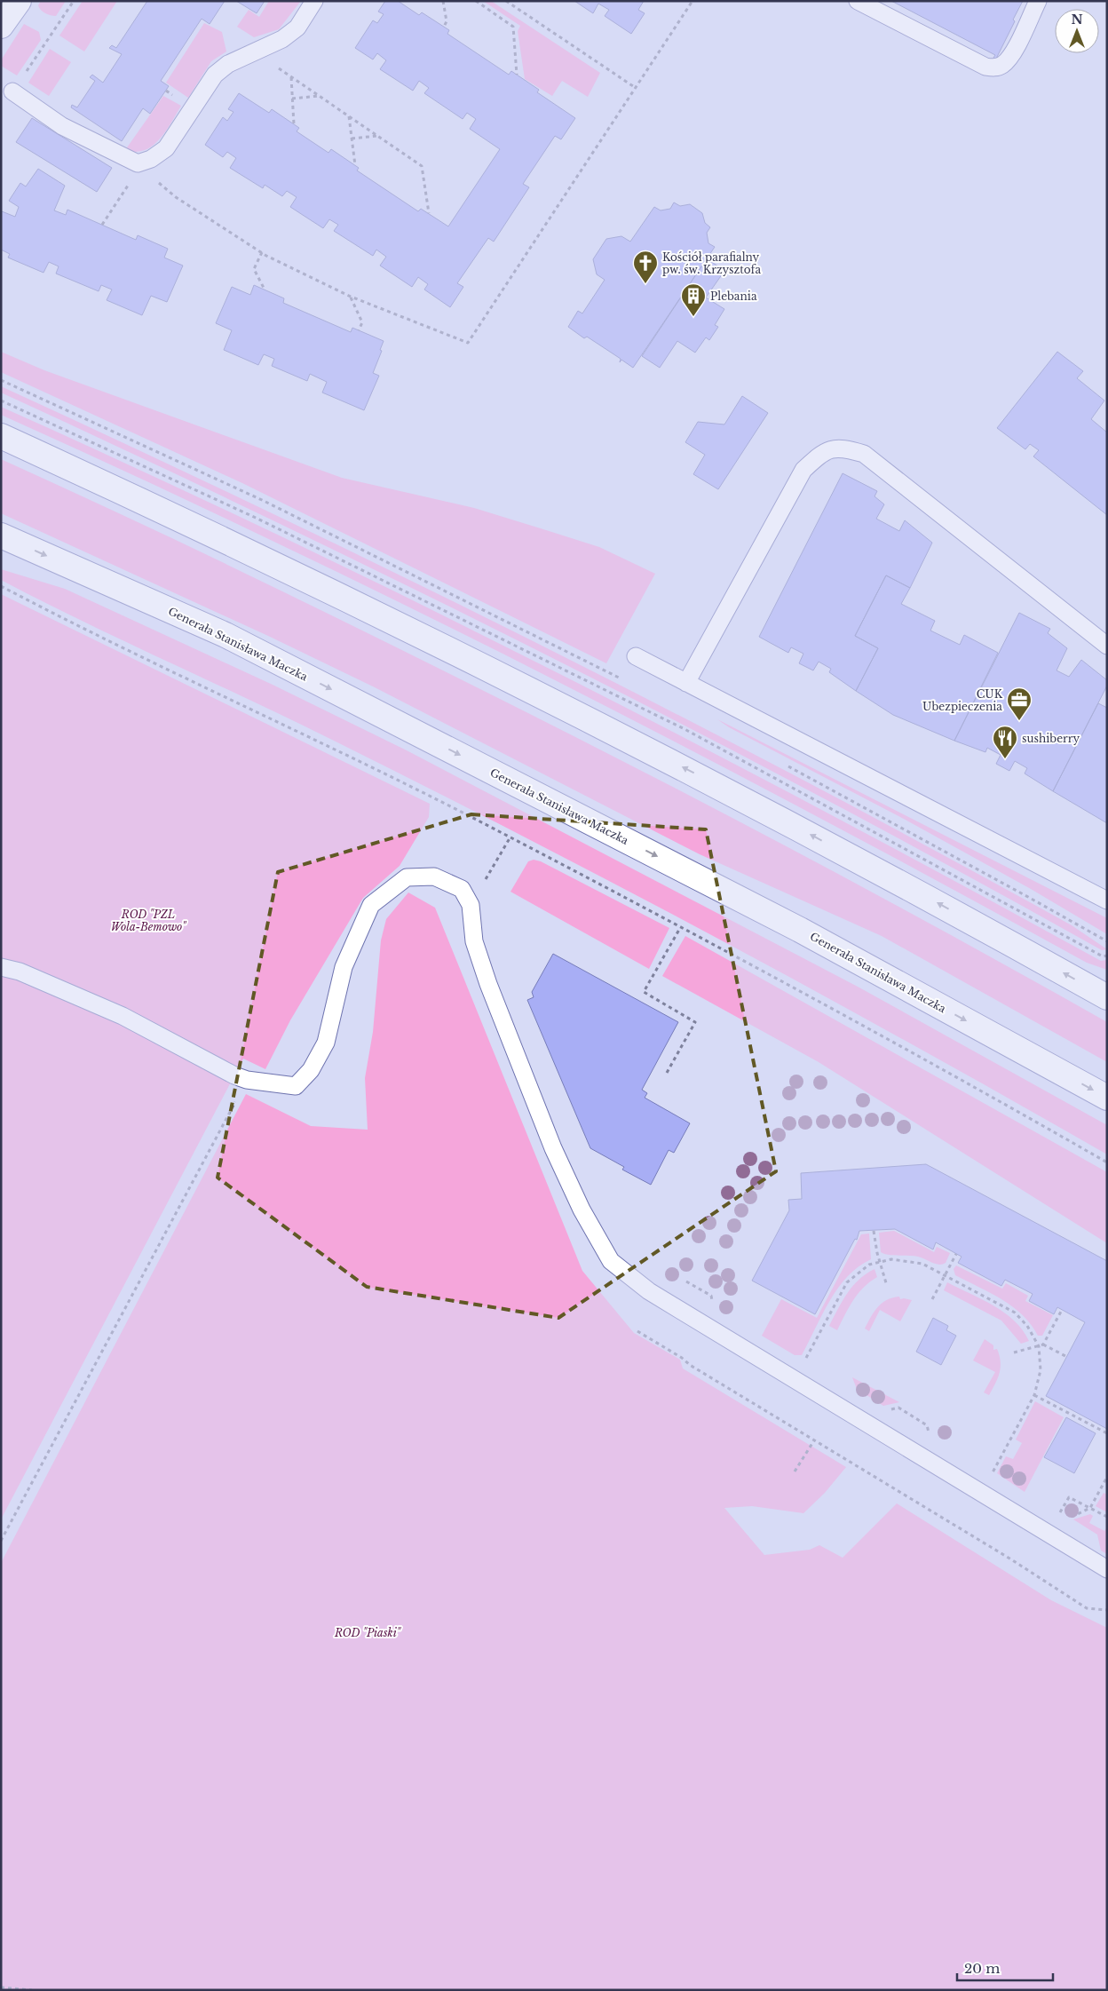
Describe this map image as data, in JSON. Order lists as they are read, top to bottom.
{
  "streets": {
    "main road": ["Generała Stanisława Maczka"]
  },
  "parks": ["ROD \"PZL Wola-Bemowo\"", "ROD \"Piaski\""],
  "places": {
    "church": ["Kościół parafialny pw. św. Krzysztofa"],
    "building": ["Plebania"],
    "office": ["CUK Ubezpieczenia"],
    "restaurant": ["sushiberry"]
  },
  "scale_bar": "20 m",
  "north": "top"
}
